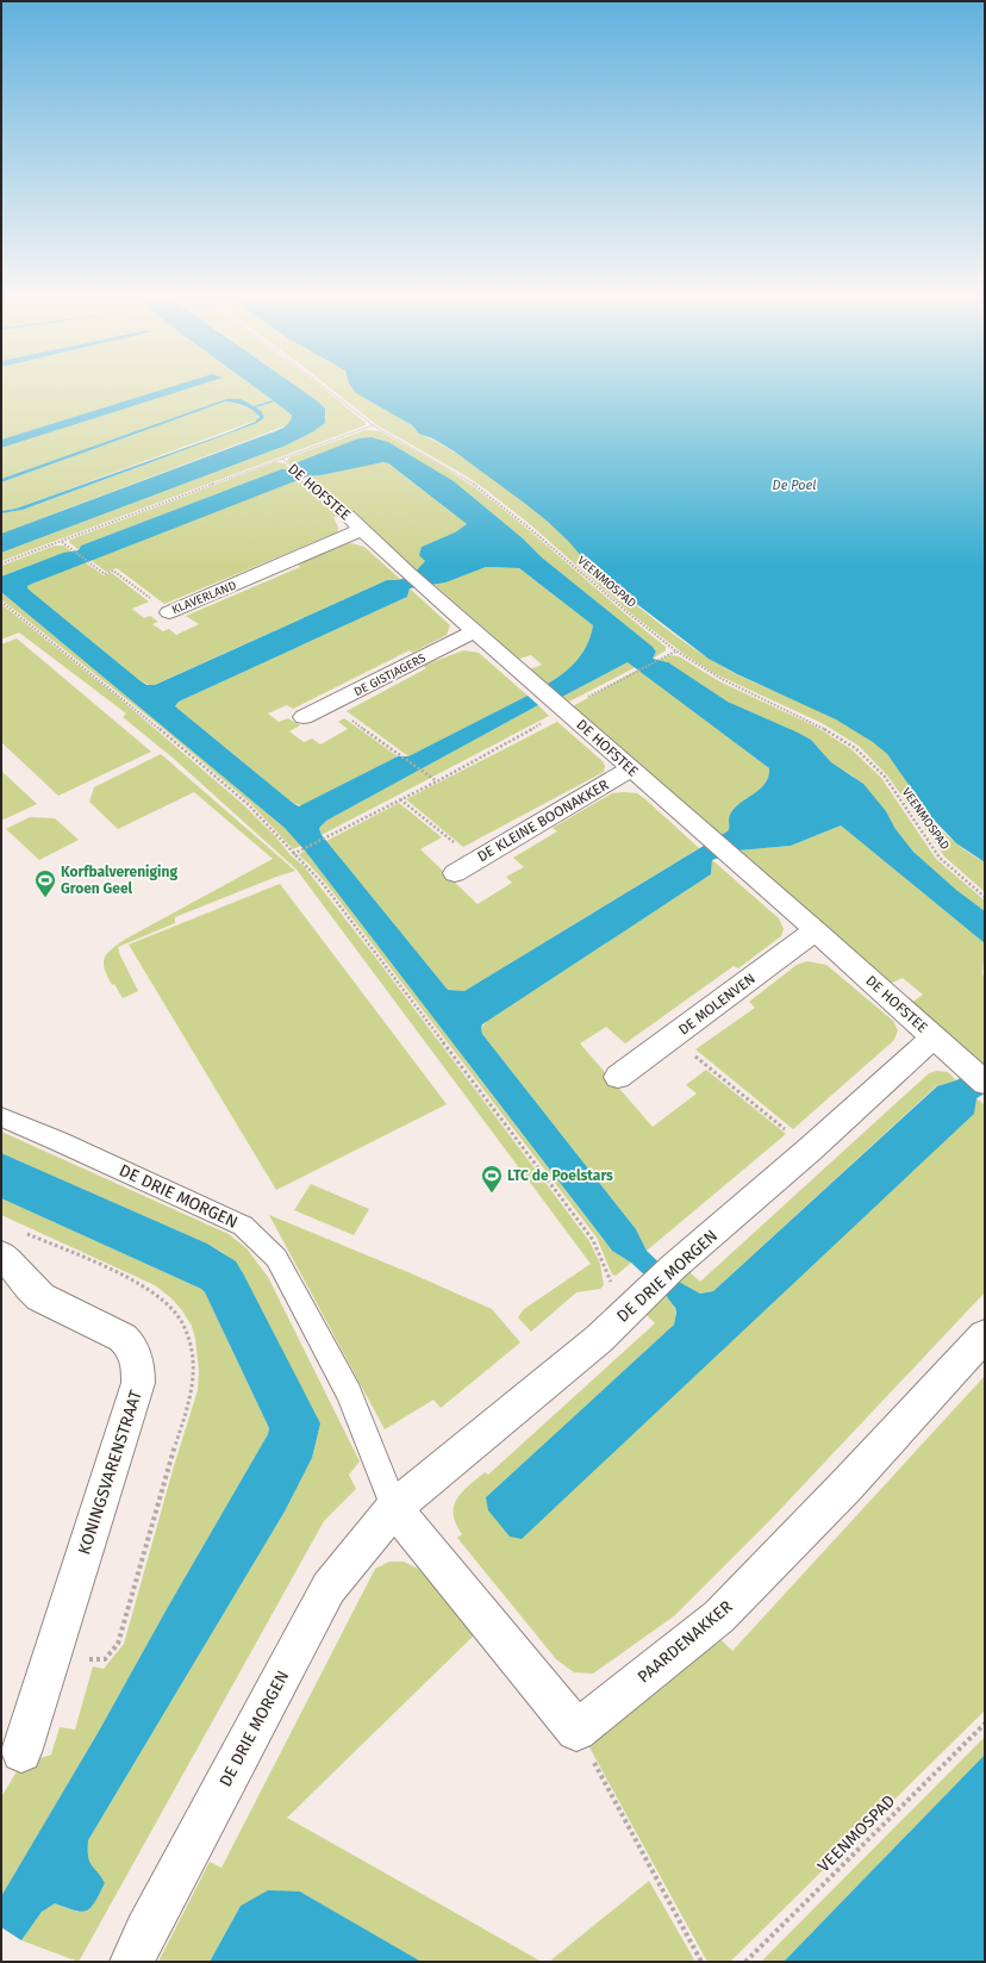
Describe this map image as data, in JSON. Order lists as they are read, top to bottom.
{
  "streets": {
    "street": [
      "DE HOFSTEE",
      "KLAVERLAND",
      "DE GISTJAGERS",
      "DE KLEINE BOONAKKER",
      "DE MOLENVEN",
      "DE DRIE MORGEN",
      "KONINGSVARENSTRAAT",
      "PAARDENAKKER"
    ],
    "path": ["VEENMOSPAD"]
  },
  "crossings": [
    ["DE HOFSTEE", "KLAVERLAND"],
    ["DE HOFSTEE", "DE GISTJAGERS"],
    ["DE HOFSTEE", "DE KLEINE BOONAKKER"],
    ["DE HOFSTEE", "DE MOLENVEN"],
    ["DE HOFSTEE", "DE DRIE MORGEN"]
  ],
  "water": ["De Poel"],
  "places": {
    "sports": ["Korfbalvereniging Groen Geel", "LTC de Poelstars"]
  }
}
